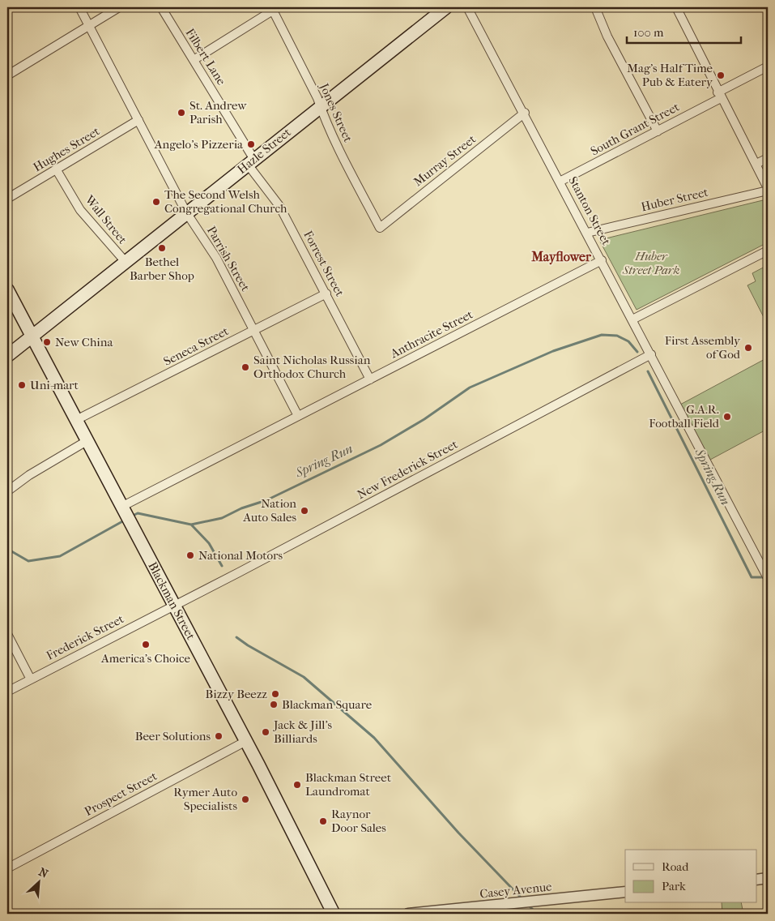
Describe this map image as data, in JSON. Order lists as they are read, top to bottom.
{
  "streets": {
    "main road": ["Hazle Street", "Blackman Street"],
    "street": [
      "Filbert Lane",
      "Jones Street",
      "South Grant Street",
      "Hughes Street",
      "Murray Street",
      "Huber Street",
      "Stanton Street",
      "Wall Street",
      "Parrish Street",
      "Forrest Street",
      "Anthracite Street",
      "Seneca Street",
      "New Frederick Street",
      "Frederick Street",
      "Prospect Street",
      "Casey Avenue"
    ]
  },
  "crossings": [
    ["Filbert Lane", "Hazle Street"],
    ["Filbert Lane", "Forrest Street"],
    ["Jones Street", "Hazle Street"],
    ["Jones Street", "Murray Street"],
    ["South Grant Street", "Stanton Street"],
    ["Hughes Street", "Wall Street"],
    ["Hughes Street", "Parrish Street"],
    ["Hazle Street", "Wall Street"],
    ["Hazle Street", "Parrish Street"],
    ["Hazle Street", "Forrest Street"],
    ["Hazle Street", "Blackman Street"],
    ["Murray Street", "Stanton Street"],
    ["Huber Street", "Stanton Street"],
    ["Stanton Street", "Anthracite Street"],
    ["Stanton Street", "New Frederick Street"],
    ["Parrish Street", "Anthracite Street"],
    ["Parrish Street", "Seneca Street"],
    ["Forrest Street", "Anthracite Street"],
    ["Forrest Street", "Seneca Street"],
    ["Anthracite Street", "Blackman Street"],
    ["Seneca Street", "Blackman Street"],
    ["New Frederick Street", "Blackman Street"],
    ["New Frederick Street", "Frederick Street"],
    ["Blackman Street", "Frederick Street"],
    ["Blackman Street", "Prospect Street"]
  ],
  "districts": ["Mayflower"],
  "water": ["Spring Run"],
  "parks": ["Huber Street Park"],
  "places": [
    "Mag's Half Time Pub & Eatery",
    "St. Andrew Parish",
    "Angelo's Pizzeria",
    "The Second Welsh Congregational Church",
    "Bethel Barber Shop",
    "New China",
    "First Assembly of God",
    "Saint Nicholas Russian Orthodox Church",
    "Uni-mart",
    "G.A.R. Football Field",
    "Nation Auto Sales",
    "National Motors",
    "America's Choice",
    "Bizzy Beezz",
    "Blackman Square",
    "Jack & Jill's Billiards",
    "Beer Solutions",
    "Blackman Street Laundromat",
    "Rymer Auto Specialists",
    "Raynor Door Sales"
  ],
  "legend": ["Road", "Park"],
  "scale_bar": "100 m",
  "north": "top right"
}
